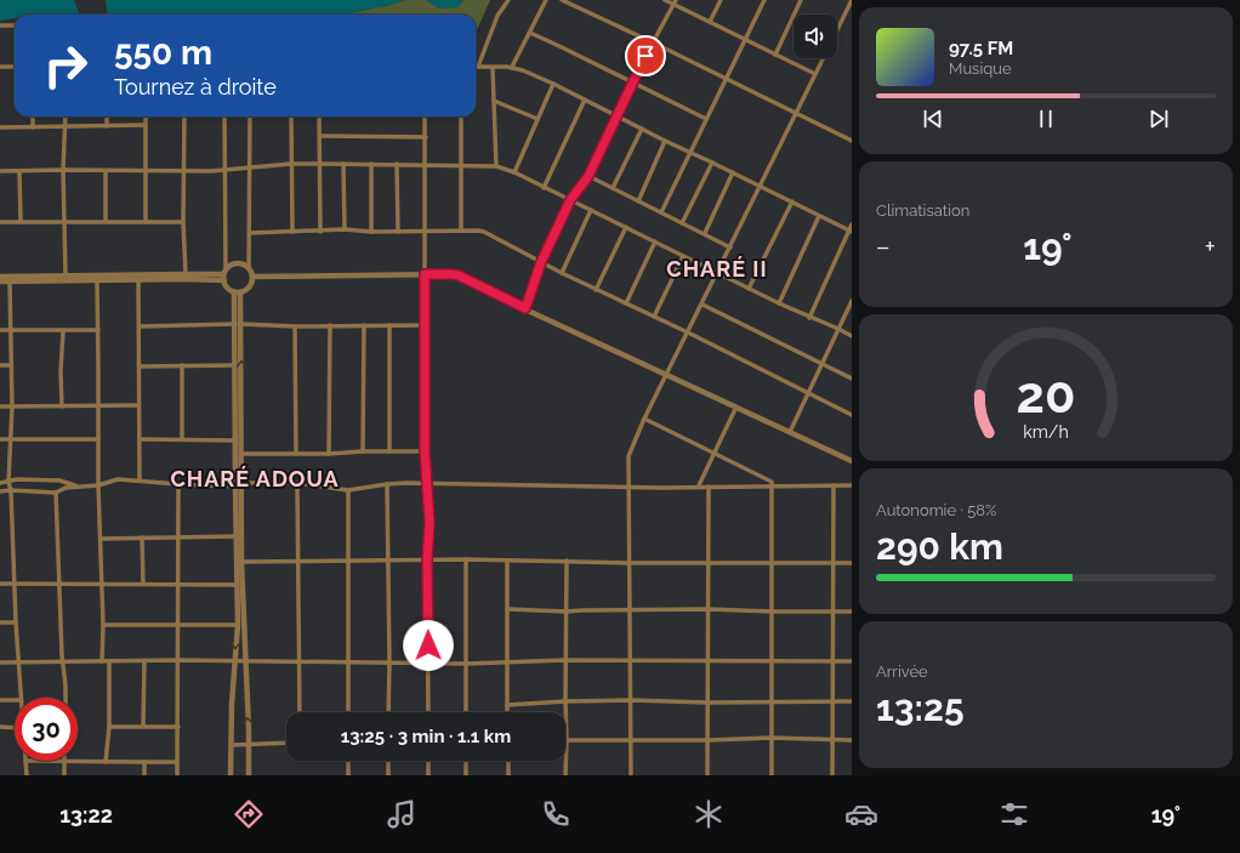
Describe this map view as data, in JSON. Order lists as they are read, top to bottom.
{
  "districts": ["CHARÉ II", "CHARÉ ADOUA"],
  "page": {
    "turn": ["550 m", "Tournez à droite"],
    "song": ["97.5 FM", "Musique"],
    "tile": [
      "Climatisation",
      ["Autonomie · 58%", "290 km"],
      ["Arrivée", "13:25"]
    ],
    "heat": ["−", "19°", "+"],
    "limit": "30",
    "trip": "13:25 · 3 min · 1.1 km",
    "tabs": ["13:22", "19°"],
    "gauge": ["20", "km/h"]
  }
}
